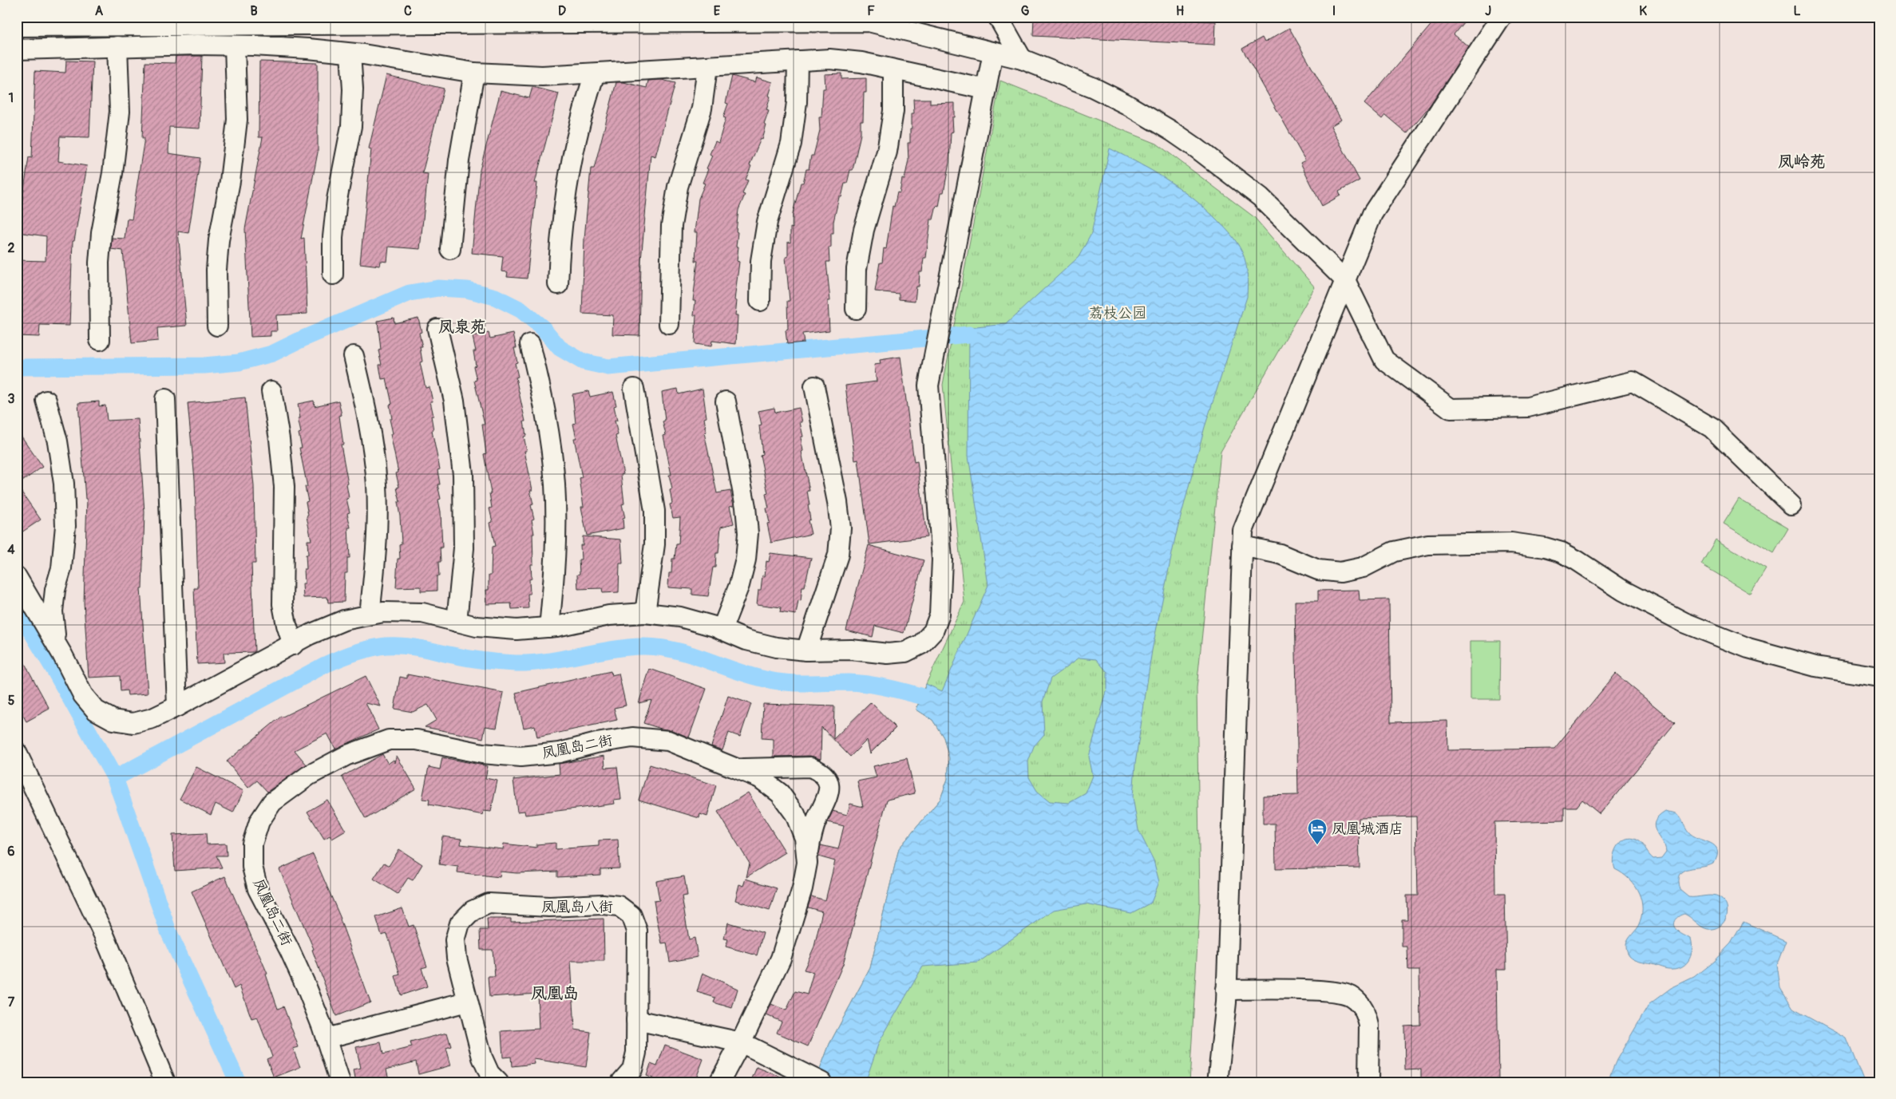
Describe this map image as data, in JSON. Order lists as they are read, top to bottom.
{
  "streets": {
    "street": ["凤凰岛二街", "凤凰岛八街"]
  },
  "districts": ["凤岭苑", "凤泉苑", "凤凰岛"],
  "parks": ["荔枝公园"],
  "places": {
    "hotel": ["凤凰城酒店"]
  },
  "grid": {
    "columns": [
      "A",
      "B",
      "C",
      "D",
      "E",
      "F",
      "G",
      "H",
      "I",
      "J",
      "K",
      "L"
    ],
    "rows": [
      "1",
      "2",
      "3",
      "4",
      "5",
      "6",
      "7"
    ]
  }
}
